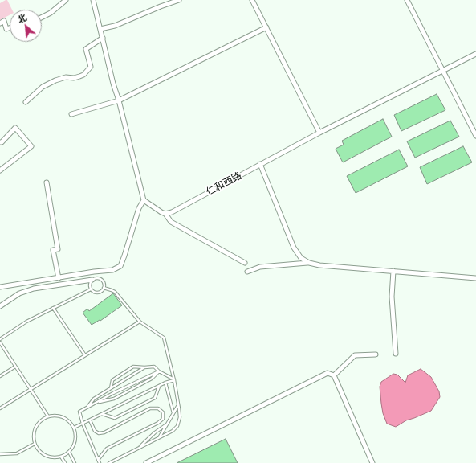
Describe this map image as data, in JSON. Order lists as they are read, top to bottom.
{
  "streets": {
    "street": ["仁和西路"]
  },
  "north": "top left"
}
